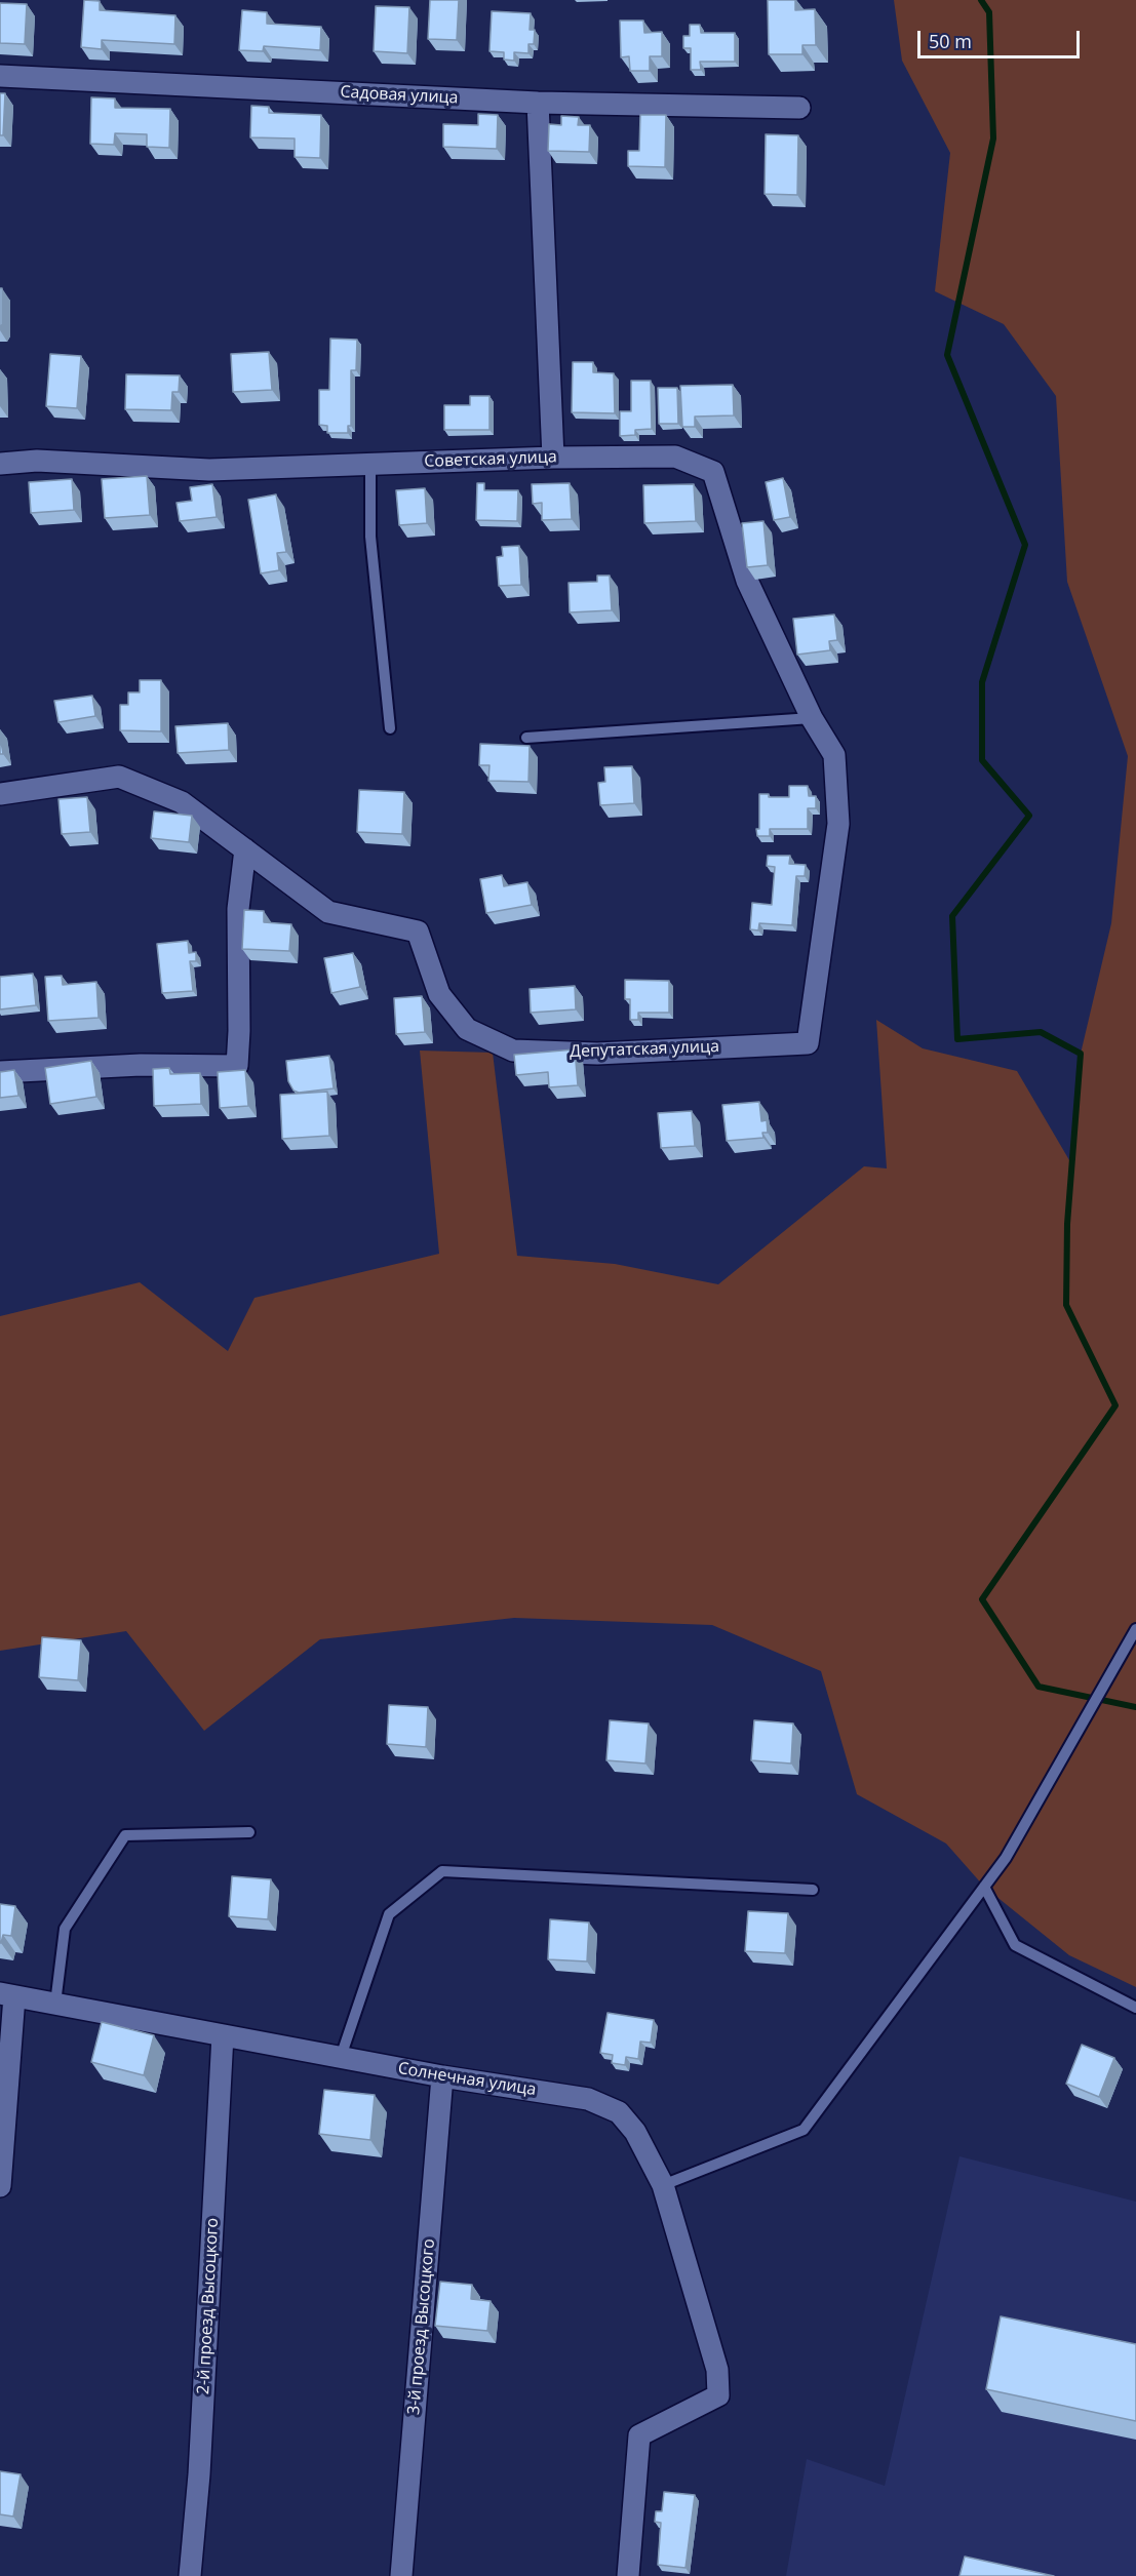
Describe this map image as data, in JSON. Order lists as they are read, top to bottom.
{
  "streets": {
    "street": [
      "Садовая улица",
      "Советская улица",
      "Депутатская улица",
      "Солнечная улица",
      "2-й проезд Высоцкого",
      "3-й проезд Высоцкого"
    ]
  },
  "crossings": [
    ["Советская улица", "Депутатская улица"],
    ["Солнечная улица", "2-й проезд Высоцкого"],
    ["Солнечная улица", "3-й проезд Высоцкого"]
  ],
  "scale_bar": "50 m"
}
